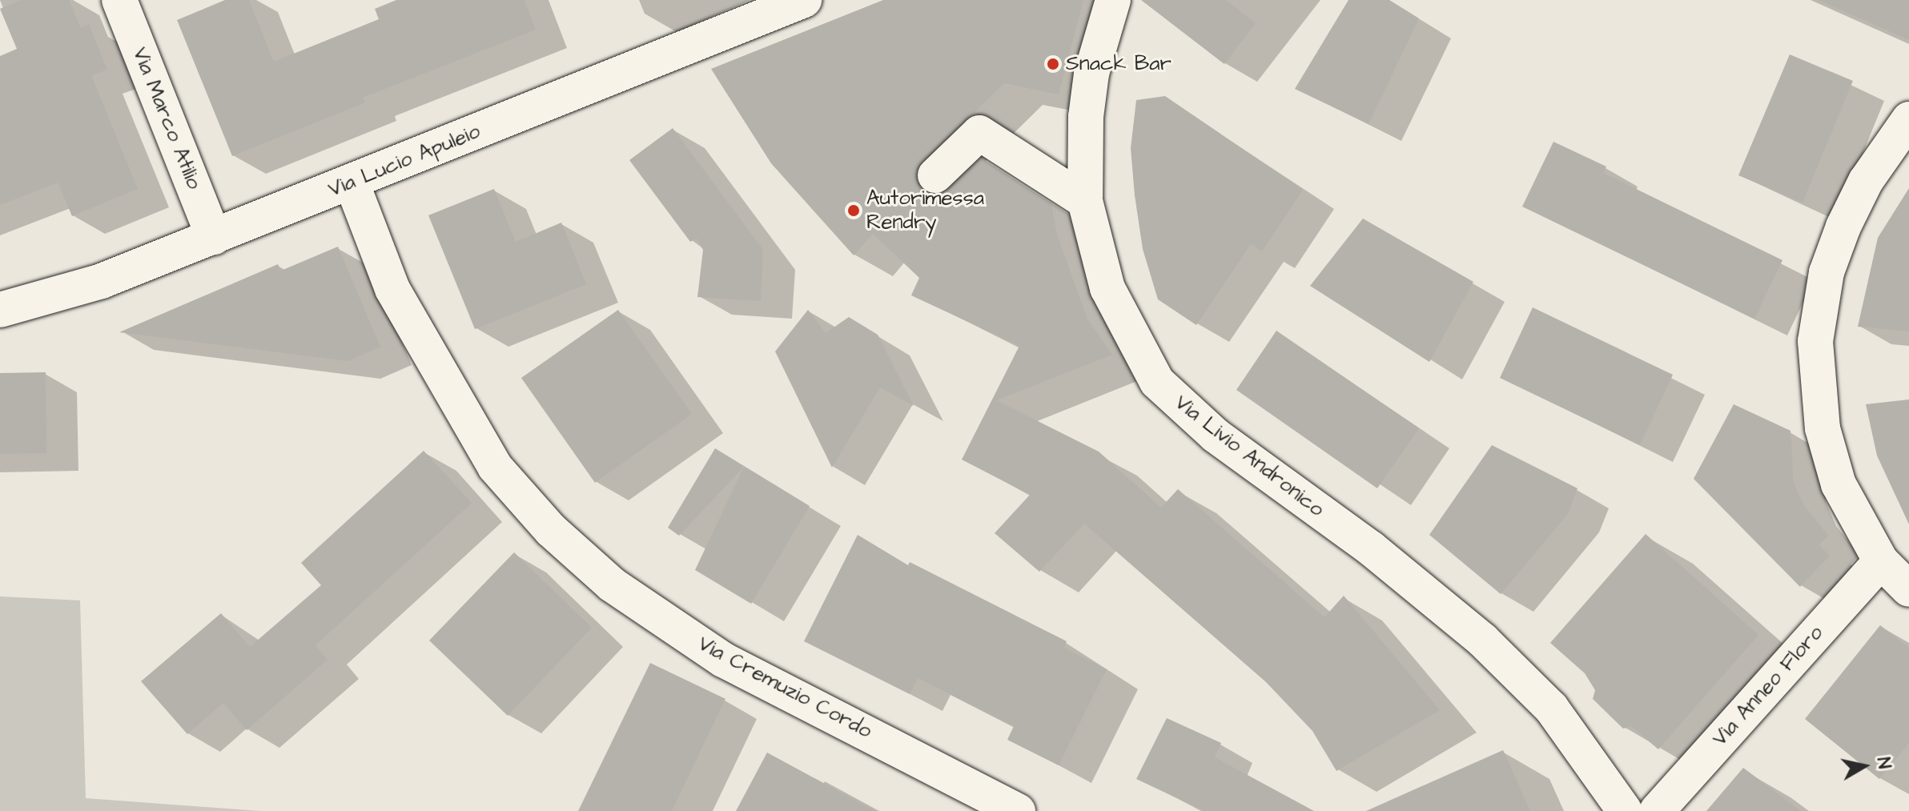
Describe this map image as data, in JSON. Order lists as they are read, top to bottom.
{
  "streets": {
    "street": [
      "Via Marco Atilio",
      "Via Lucio Apuleio",
      "Via Livio Andronico",
      "Via Anneo Floro",
      "Via Cremuzio Cordo"
    ]
  },
  "crossings": [
    ["Via Marco Atilio", "Via Lucio Apuleio"],
    ["Via Lucio Apuleio", "Via Cremuzio Cordo"]
  ],
  "places": ["Snack Bar", "Autorimessa Rendry"],
  "north": "right"
}
